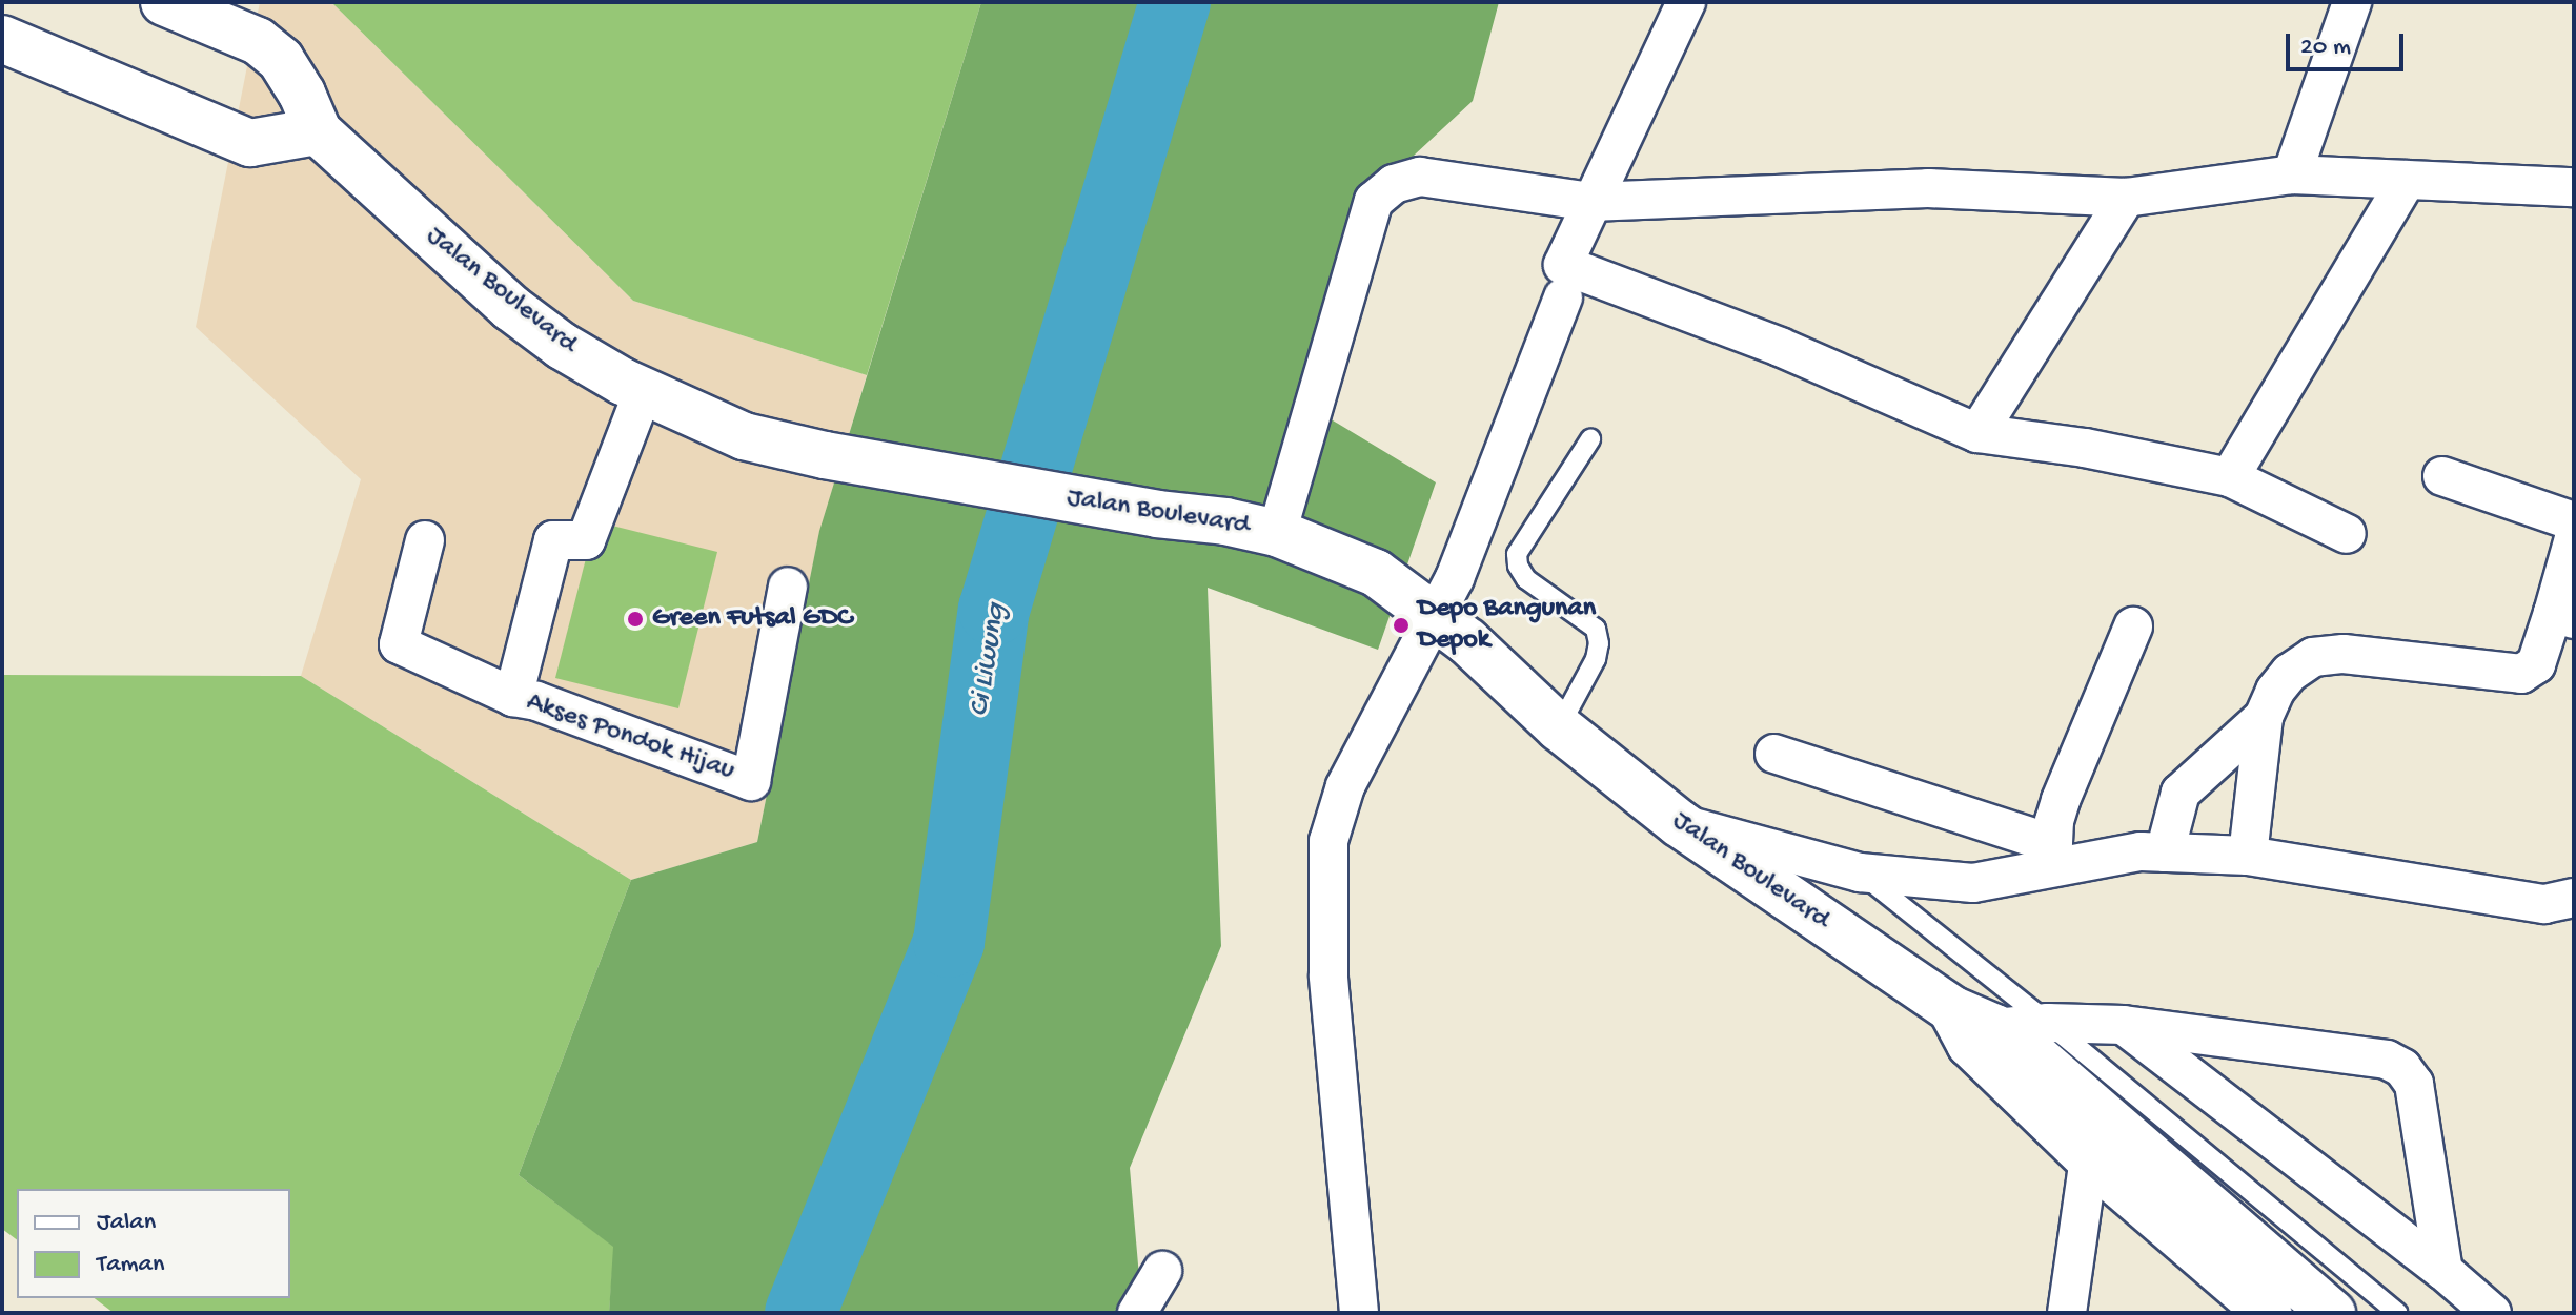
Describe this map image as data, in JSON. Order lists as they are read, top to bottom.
{
  "streets": {
    "main road": ["Jalan Boulevard"],
    "street": ["Akses Pondok Hijau"]
  },
  "crossings": [
    ["Jalan Boulevard", "Akses Pondok Hijau"]
  ],
  "water": ["Ci Liwung"],
  "places": ["Green Futsal GDC", "Depo Bangunan Depok"],
  "legend": ["Jalan", "Taman"],
  "scale_bar": "20 m"
}
